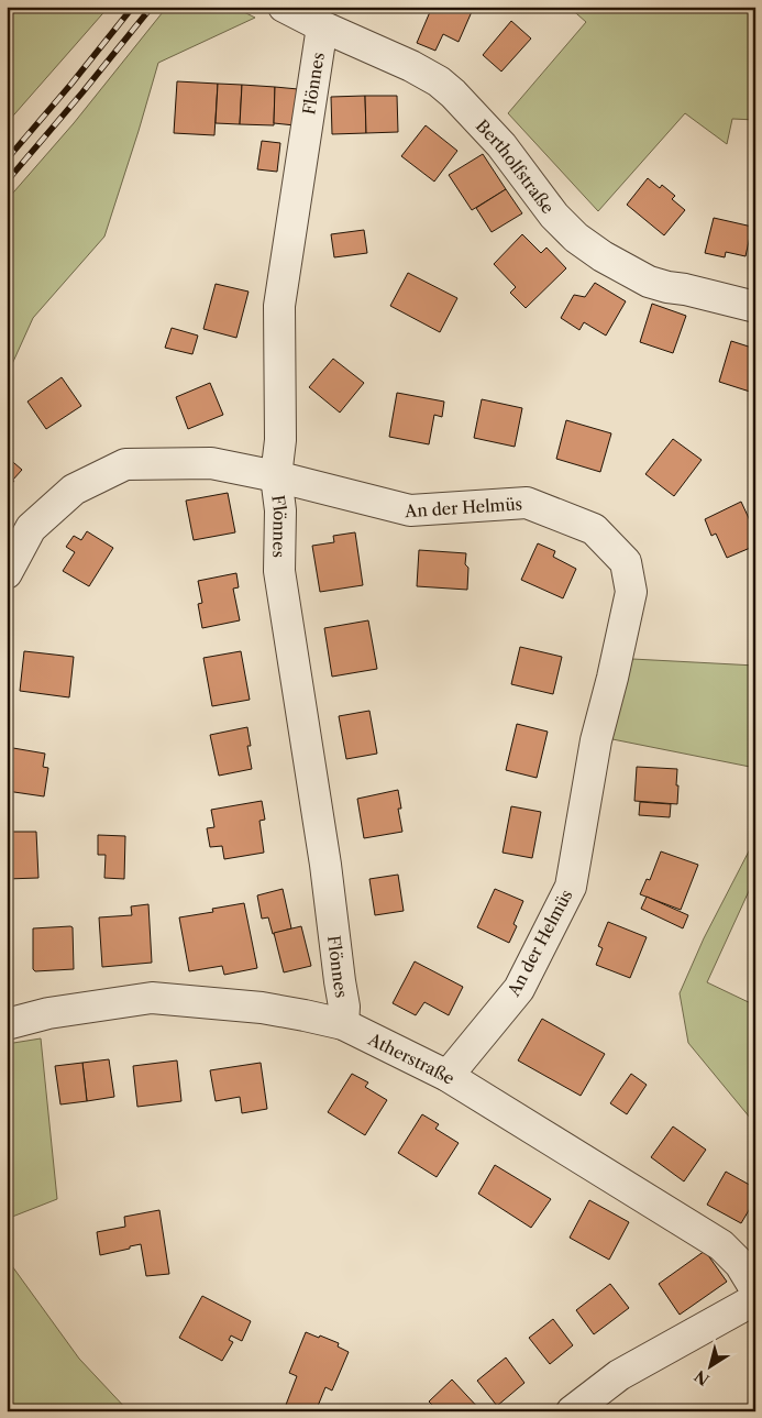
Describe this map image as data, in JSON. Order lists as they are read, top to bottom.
{
  "streets": {
    "street": [
      "Flönnes",
      "Bertholfstraße",
      "An der Helmüs",
      "Atherstraße"
    ]
  },
  "crossings": [
    ["Flönnes", "Bertholfstraße"],
    ["Flönnes", "An der Helmüs"],
    ["Flönnes", "Atherstraße"],
    ["An der Helmüs", "Atherstraße"]
  ],
  "north": "bottom left"
}
